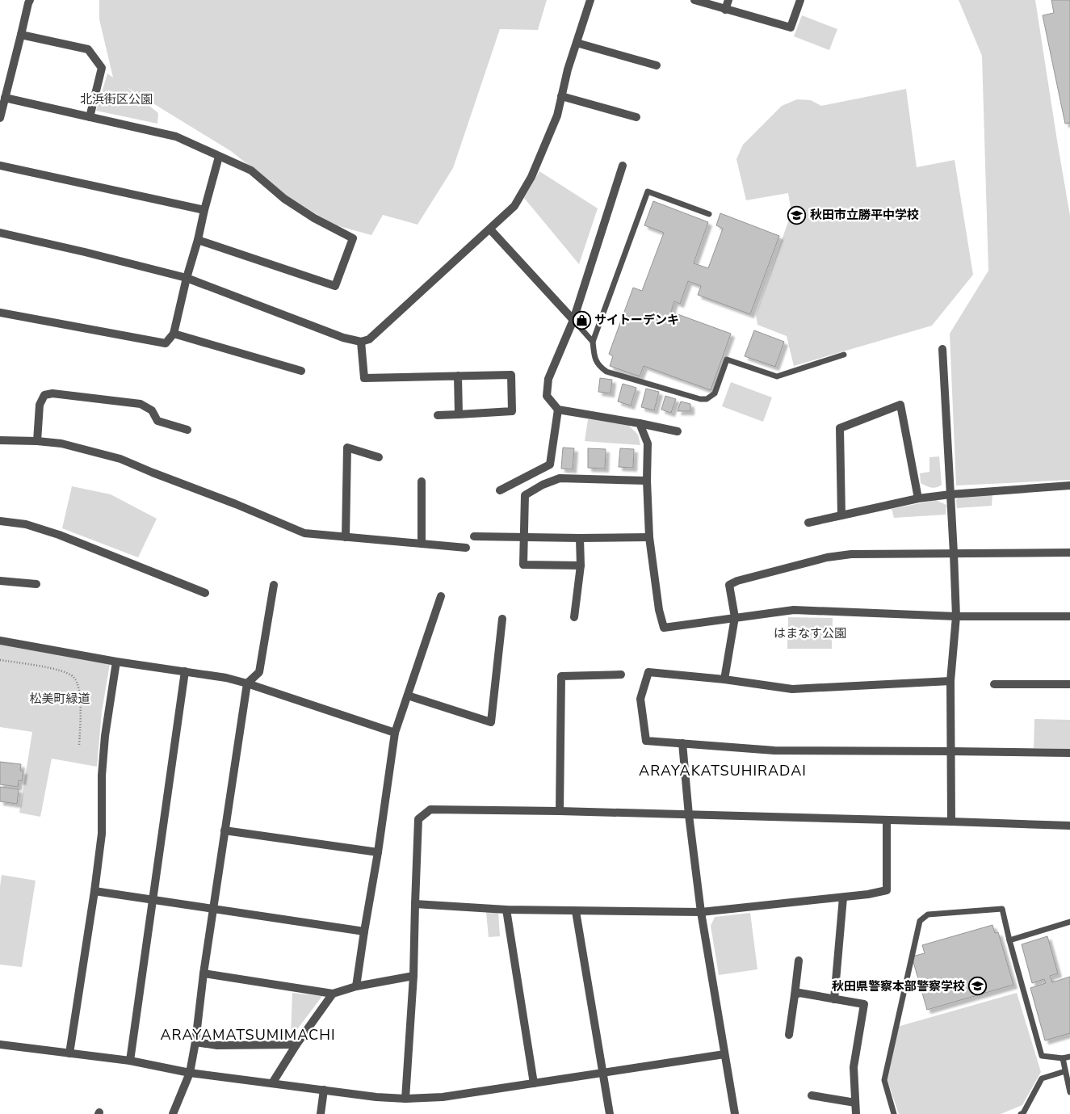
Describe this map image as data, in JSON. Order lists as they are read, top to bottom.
{
  "districts": ["ARAYAKATSUHIRADAI", "ARAYAMATSUMIMACHI"],
  "parks": ["北浜街区公園", "はまなす公園", "松美町緑道"],
  "places": {
    "school or university": ["秋田市立勝平中学校", "秋田県警察本部警察学校"],
    "shop": ["サイトーデンキ"]
  }
}
